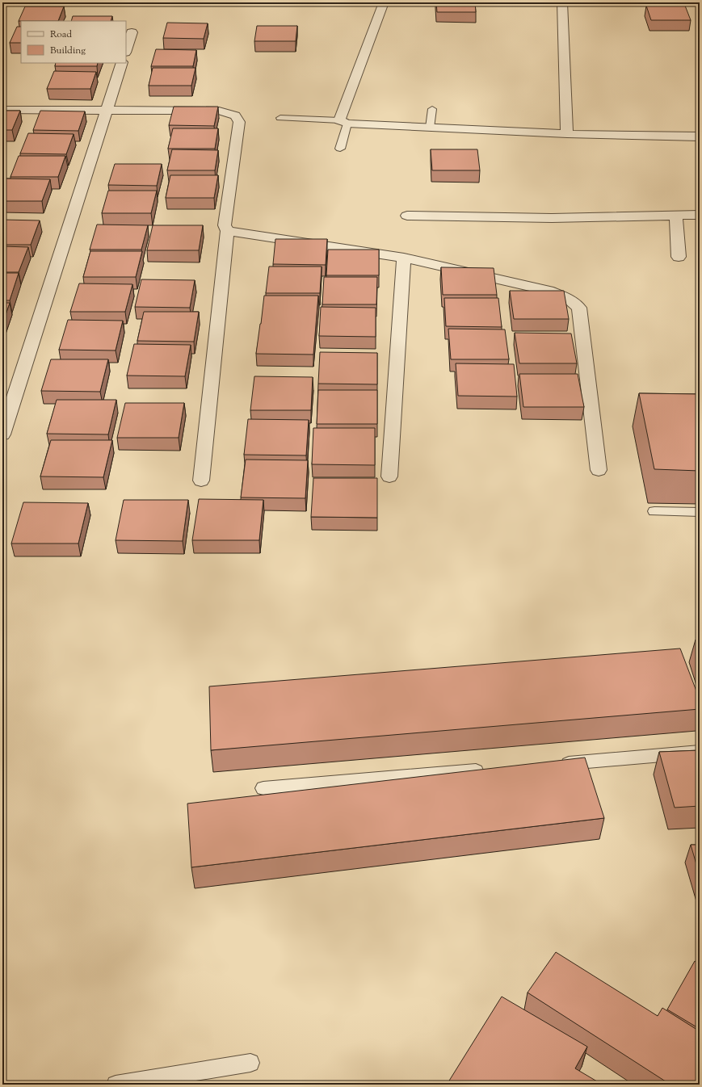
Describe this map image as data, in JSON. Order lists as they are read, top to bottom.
{
  "legend": ["Road", "Building"]
}
